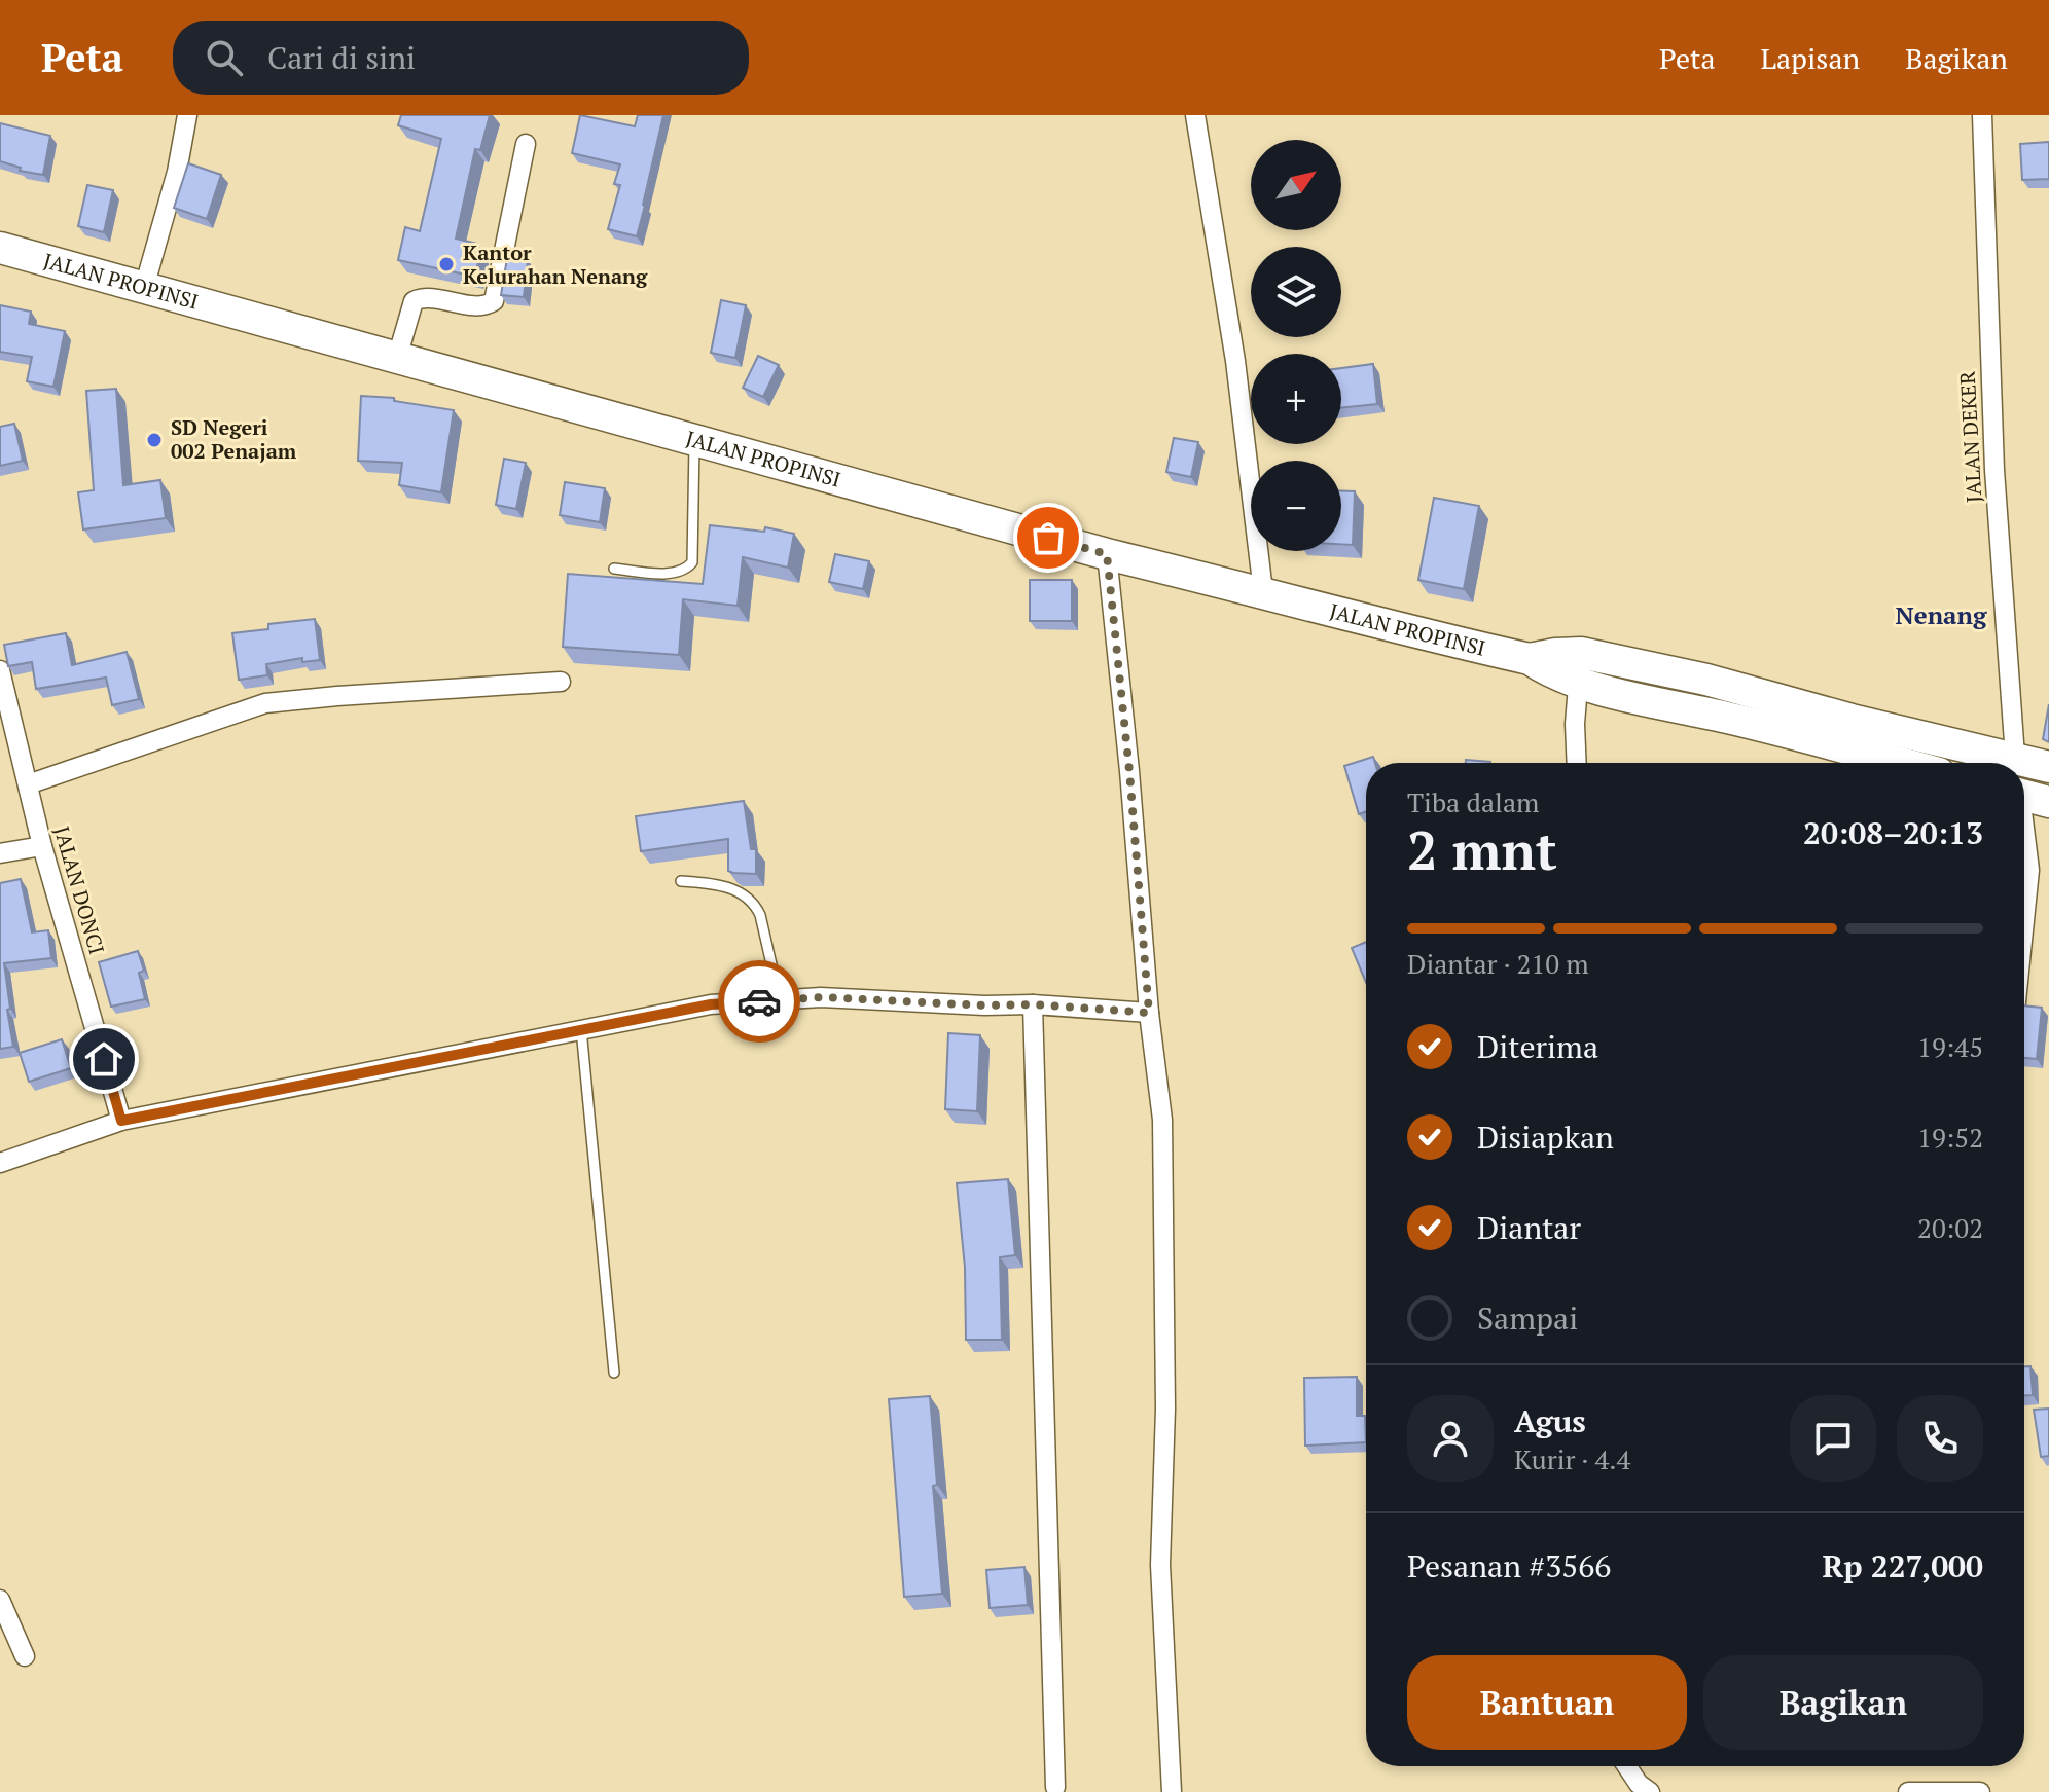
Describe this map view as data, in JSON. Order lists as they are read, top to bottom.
{
  "streets": {
    "highway": ["JALAN PROPINSI"],
    "street": ["JALAN DEKER", "JALAN DONCI"]
  },
  "districts": ["Nenang"],
  "places": ["Kantor Kelurahan Nenang", "SD Negeri 002 Penajam"],
  "north": "top right",
  "page": {
    "header": "Peta",
    "search": "Cari di sini",
    "nav": ["Peta", "Lapisan", "Bagikan"],
    "map_buttons": ["+", "−"],
    "heading": ["2 mnt", "Tiba dalam", "20:08–20:13"],
    "panel": [
      "Agus",
      "Kurir · 4.4",
      "Pesanan #3566",
      "Rp 227,000"
    ],
    "bar": "Diantar · 210 m",
    "list": [
      ["Diterima", "19:45"],
      ["Disiapkan", "19:52"],
      ["Diantar", "20:02"],
      "Sampai"
    ],
    "buttons": ["Bantuan", "Bagikan"]
  }
}
